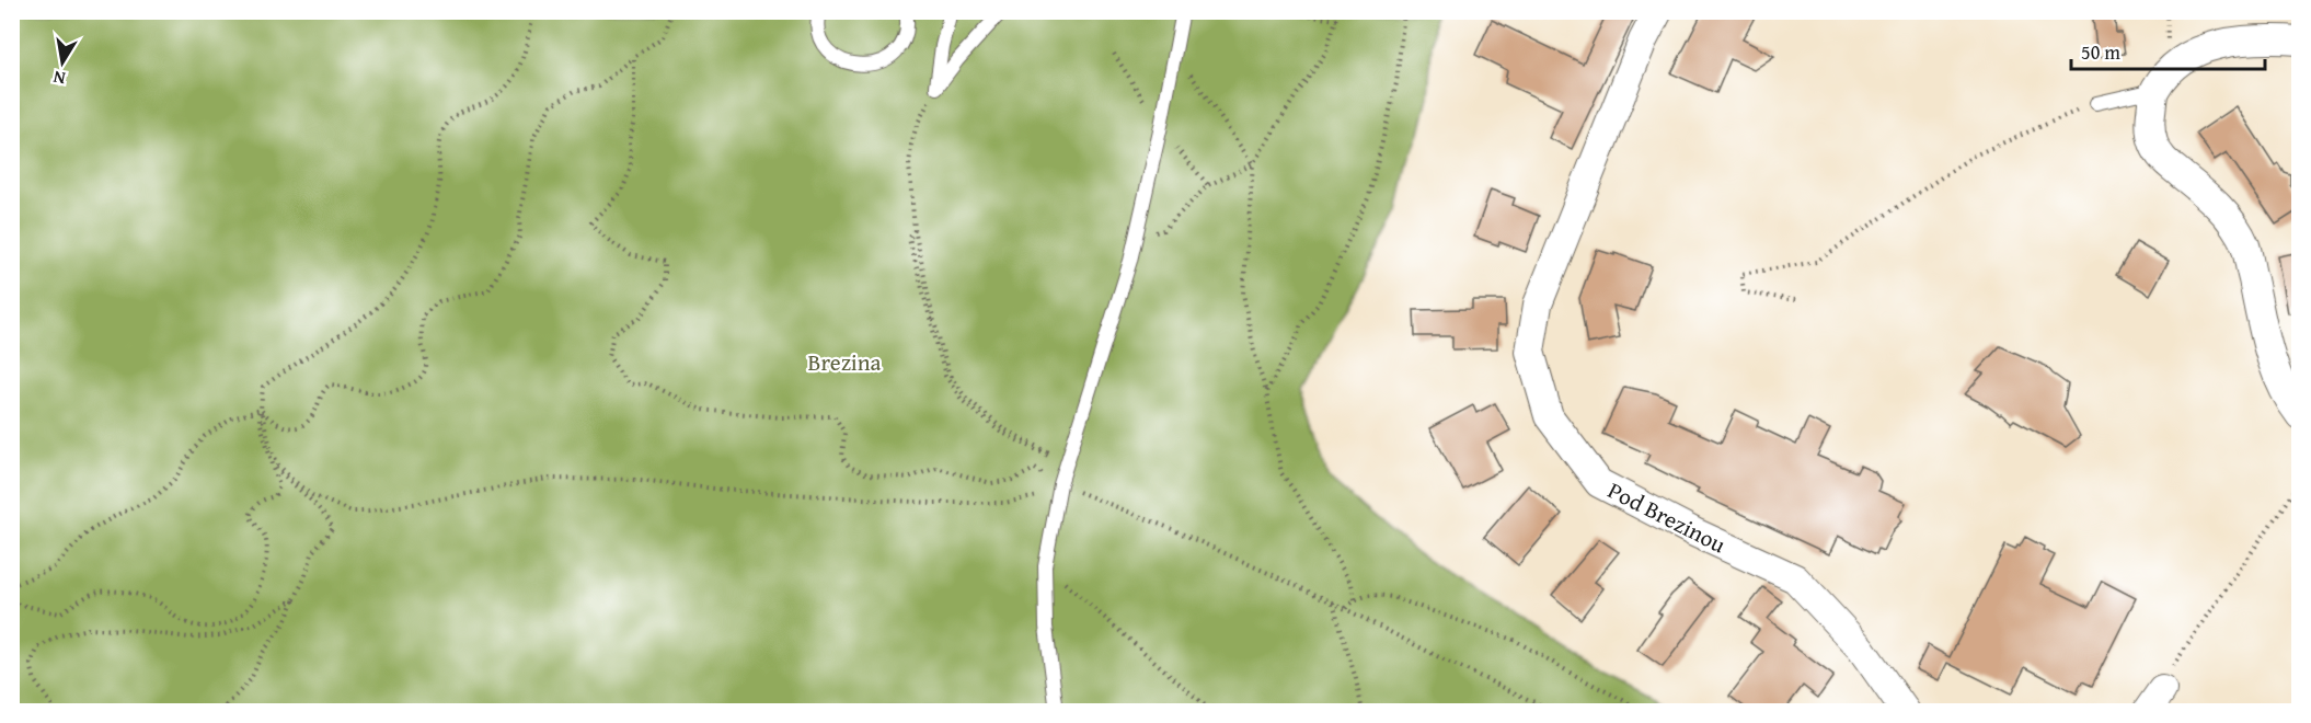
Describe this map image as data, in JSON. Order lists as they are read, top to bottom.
{
  "streets": {
    "street": ["Pod Brezinou"]
  },
  "parks": ["Brezina"],
  "scale_bar": "50 m",
  "north": "bottom"
}
